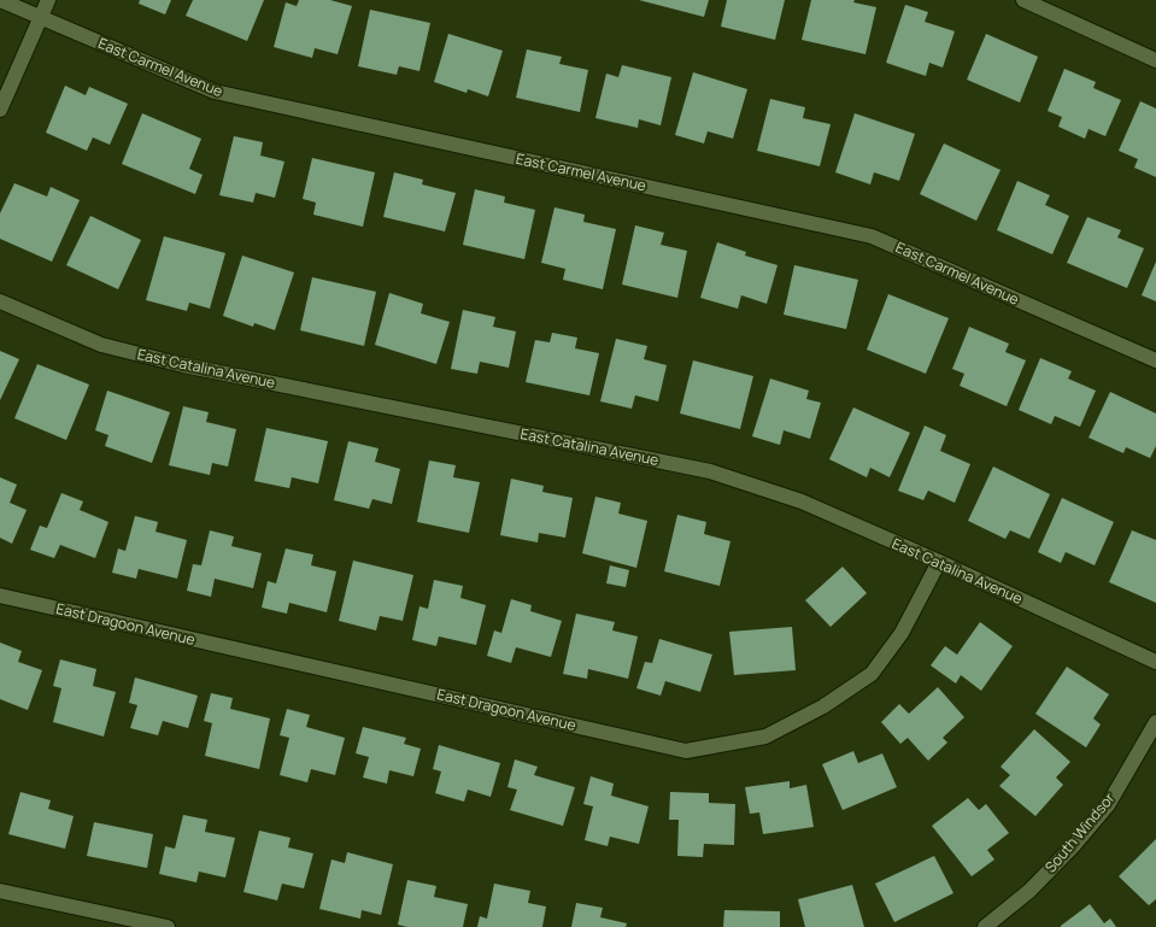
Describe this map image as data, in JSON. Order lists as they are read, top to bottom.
{
  "streets": {
    "street": [
      "East Carmel Avenue",
      "East Catalina Avenue",
      "East Dragoon Avenue",
      "South Windsor"
    ]
  },
  "crossings": [
    ["East Catalina Avenue", "East Dragoon Avenue"]
  ]
}
